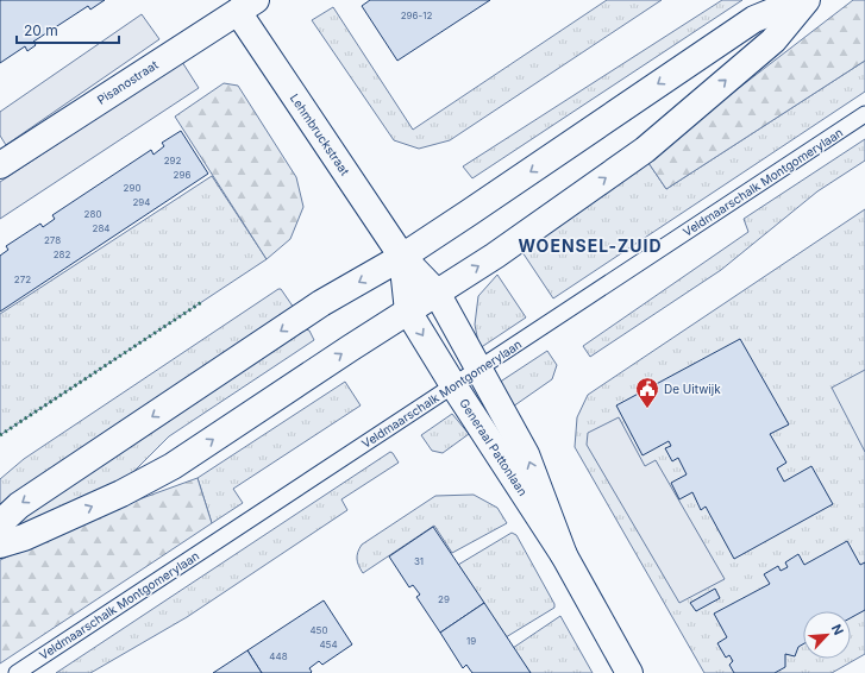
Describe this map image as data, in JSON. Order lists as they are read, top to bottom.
{
  "streets": {
    "main road": ["Pisanostraat", "Lehmbruckstraat", "Generaal Pattonlaan"],
    "lane": ["Veldmaarschalk Montgomerylaan"]
  },
  "crossings": [
    ["Pisanostraat", "Lehmbruckstraat"],
    ["Lehmbruckstraat", "Generaal Pattonlaan"],
    ["Veldmaarschalk Montgomerylaan", "Generaal Pattonlaan"]
  ],
  "districts": ["WOENSEL-ZUID"],
  "places": {
    "public building": ["De Uitwijk"]
  },
  "house_numbers": [
    "296-12",
    "292",
    "296",
    "290",
    "294",
    "280",
    "284",
    "278",
    "282",
    "272",
    "31",
    "29",
    "450",
    "19",
    "454",
    "448"
  ],
  "scale_bar": "20 m",
  "north": "top right"
}
